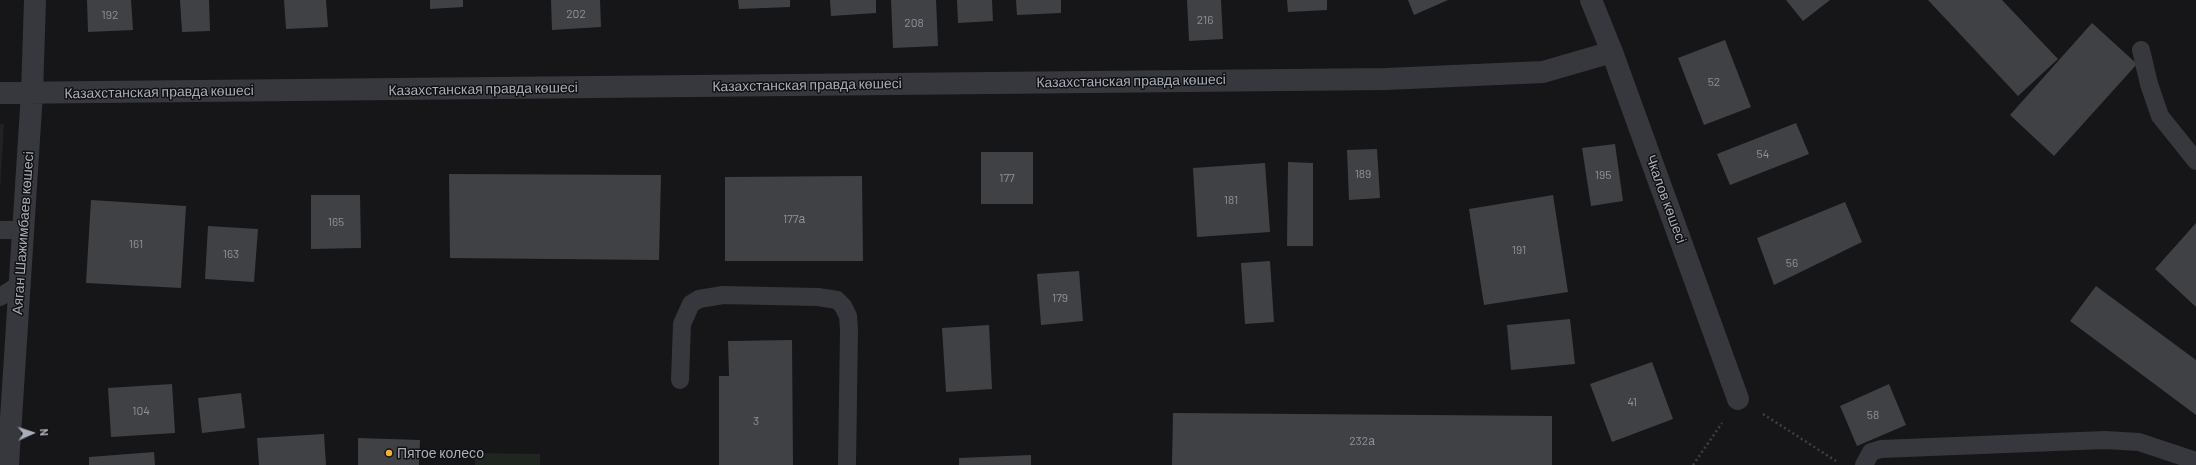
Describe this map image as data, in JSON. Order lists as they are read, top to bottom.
{
  "streets": {
    "street": ["Казахстанская правда көшесі", "Чкалов көшесі", "Аяган Шажимбаев көшесі"]
  },
  "crossings": [
    ["Казахстанская правда көшесі", "Чкалов көшесі"],
    ["Казахстанская правда көшесі", "Аяган Шажимбаев көшесі"]
  ],
  "places": ["Пятое колесо"],
  "house_numbers": [
    "202",
    "192",
    "216",
    "208",
    "52",
    "54",
    "189",
    "195",
    "177",
    "181",
    "177а",
    "165",
    "161",
    "191",
    "163",
    "56",
    "179",
    "41",
    "104",
    "58",
    "3",
    "232а"
  ],
  "north": "right"
}
